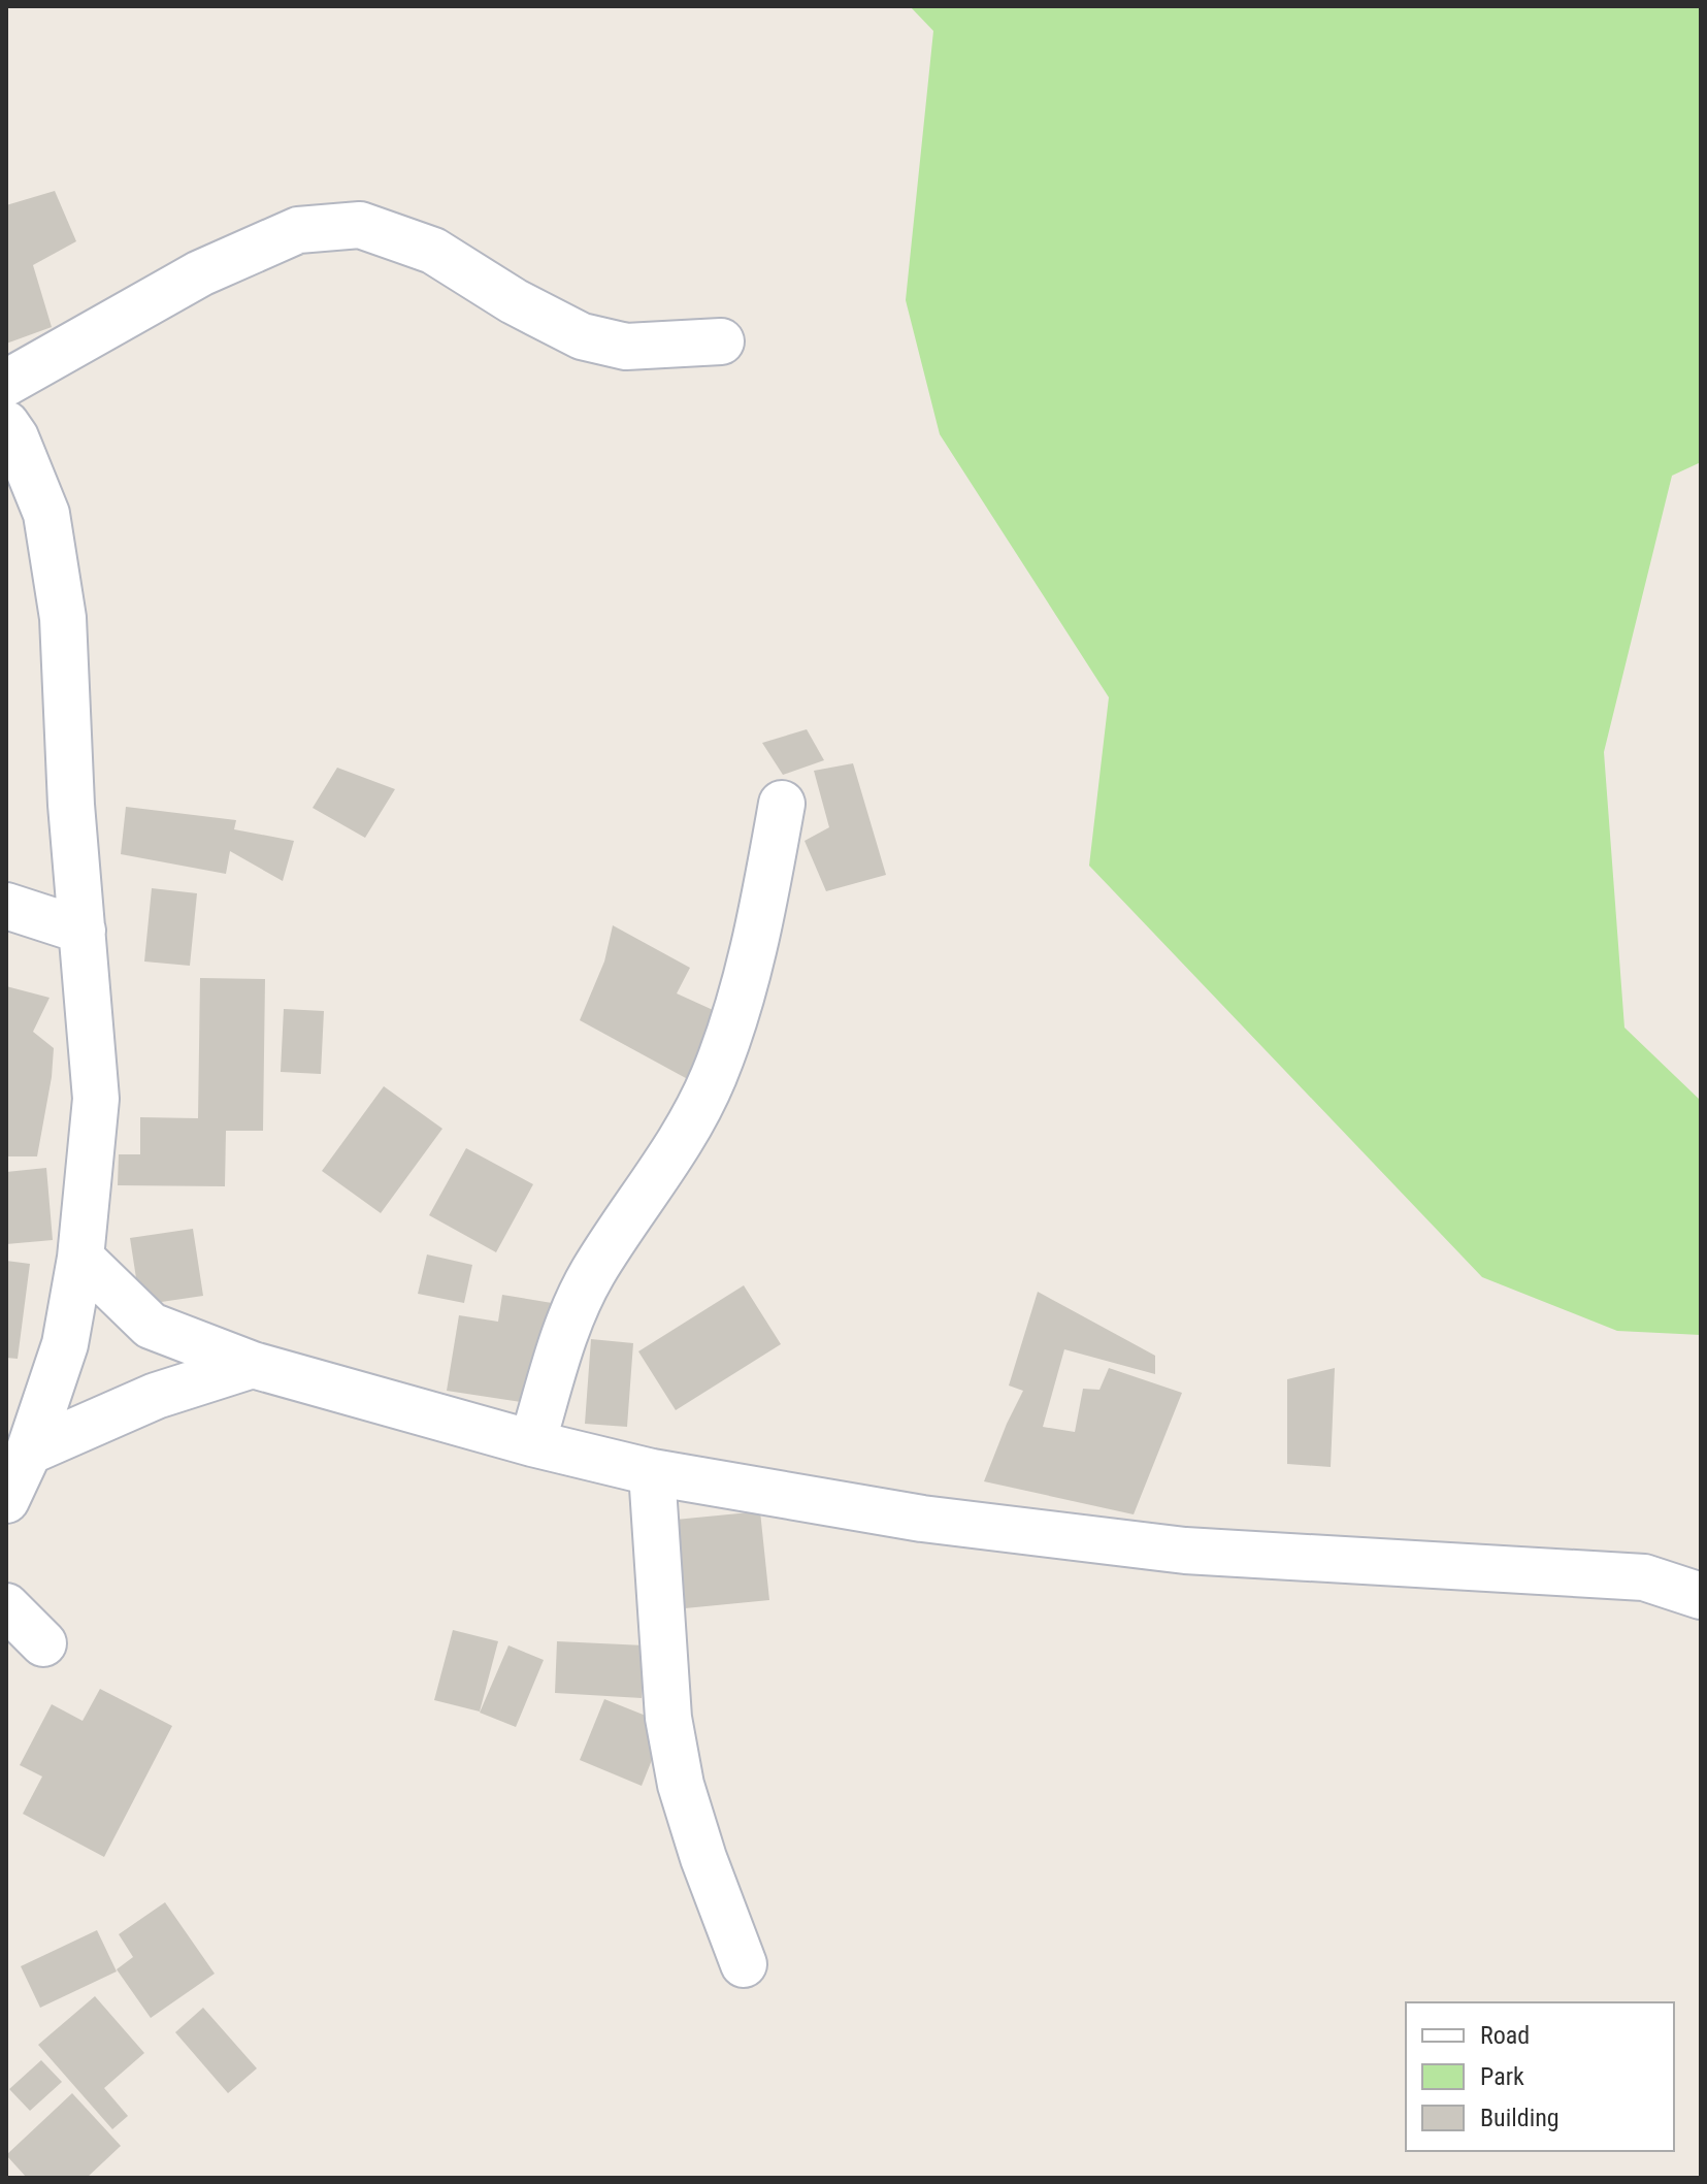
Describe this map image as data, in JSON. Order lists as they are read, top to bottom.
{
  "legend": ["Road", "Park", "Building"]
}
